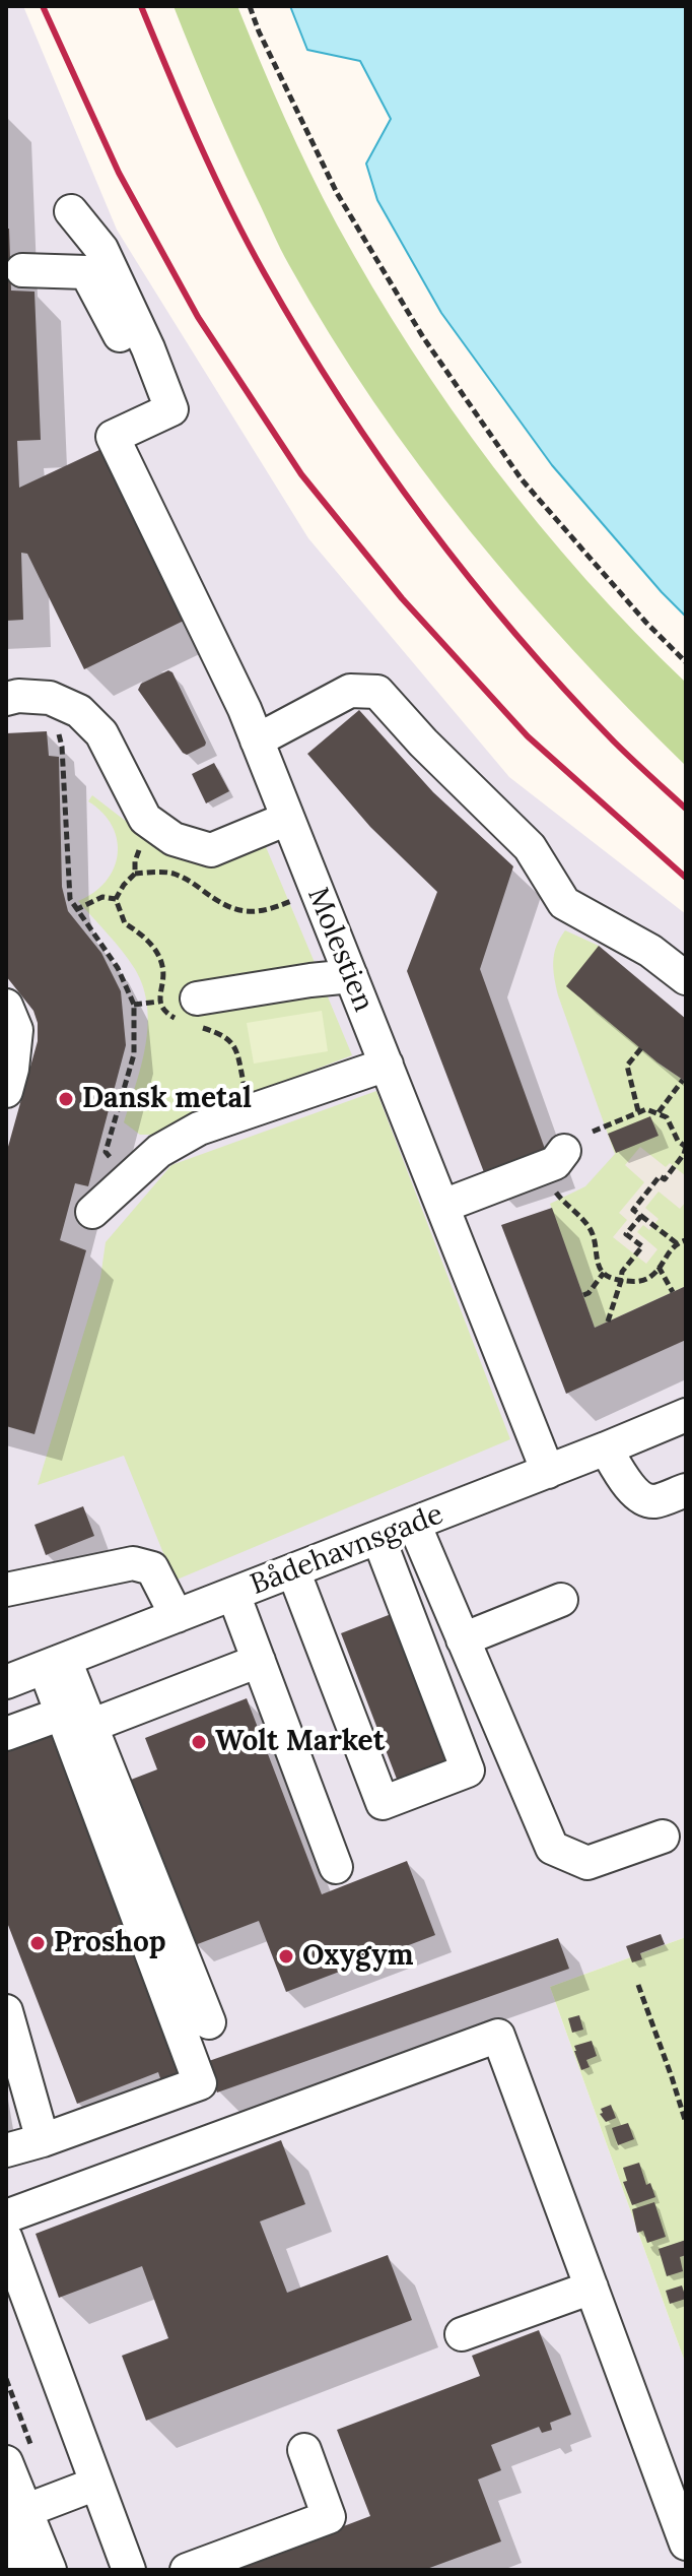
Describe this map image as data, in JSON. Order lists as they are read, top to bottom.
{
  "streets": {
    "street": ["Molestien", "Bådehavnsgade"]
  },
  "crossings": [
    ["Molestien", "Bådehavnsgade"]
  ],
  "places": [
    "Dansk metal",
    "Wolt Market",
    "Proshop",
    "Oxygym"
  ]
}
